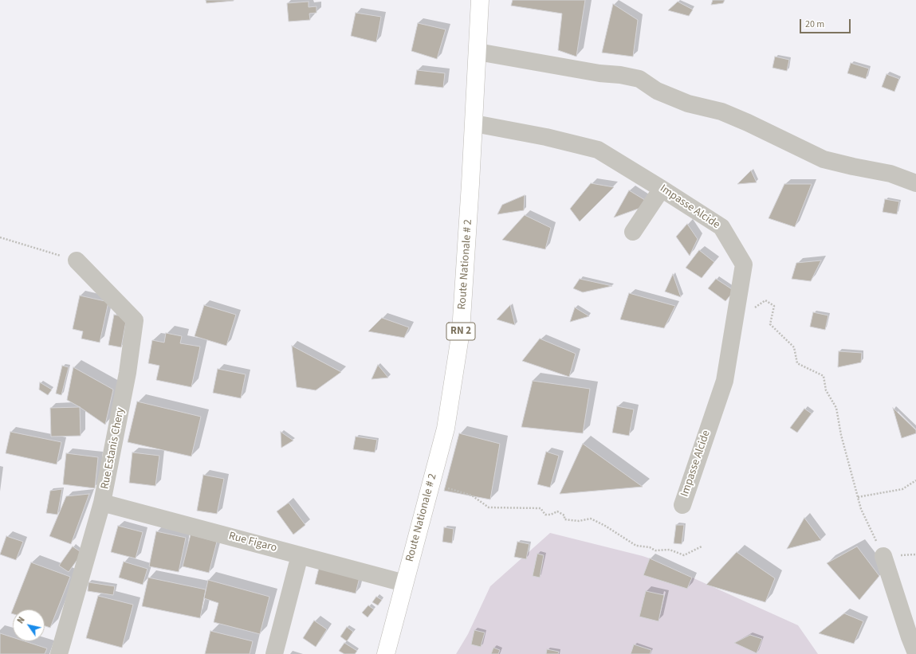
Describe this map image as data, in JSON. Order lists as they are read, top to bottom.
{
  "streets": {
    "main road": ["Route Nationale # 2", "RN 2"],
    "street": ["Impasse Alcide", "Rue Estanis Chery", "Rue Figaro"]
  },
  "crossings": [
    ["Impasse Alcide", "Route Nationale # 2"],
    ["Route Nationale # 2", "Rue Figaro"],
    ["Rue Estanis Chery", "Rue Figaro"]
  ],
  "scale_bar": "20 m",
  "north": "top left"
}
